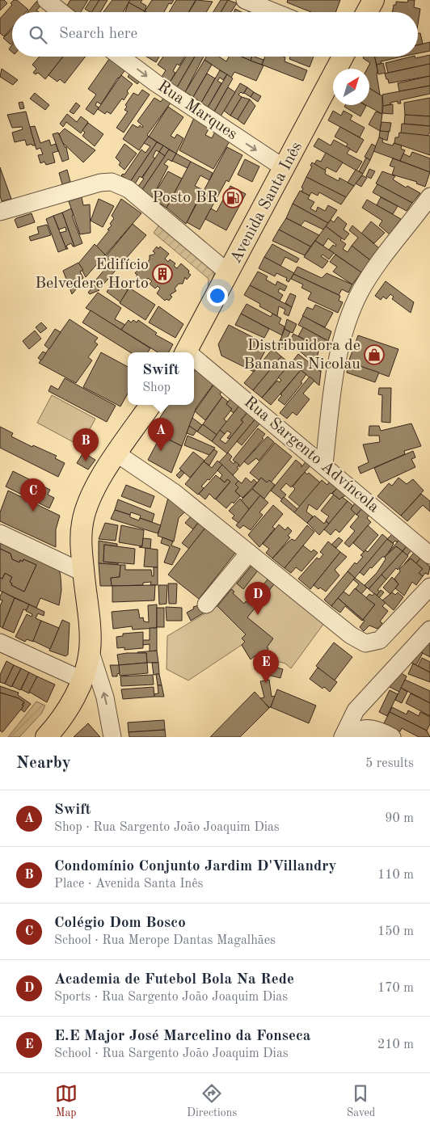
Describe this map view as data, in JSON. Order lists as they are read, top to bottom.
{
  "streets": {
    "main road": ["Avenida Santa Inês"],
    "street": ["Rua Marques", "Rua Sargento Advíncola"]
  },
  "crossings": [
    ["Rua Marques", "Avenida Santa Inês"]
  ],
  "one_way": ["Rua Marques"],
  "places": {
    "fuel station": ["Posto BR"],
    "building": ["Edifício Belvedere Horto"],
    "shop": ["Distribuidora de Bananas Nicolau"]
  },
  "north": "top right",
  "page": {
    "search": "Search here",
    "popup": ["Swift", "Shop"],
    "pins": [
      "A",
      "B",
      "C",
      "D",
      "E"
    ],
    "heading": ["Nearby", "5 results"],
    "list": [
      {
        "mark": "A",
        "name": "Swift",
        "note": "Shop · Rua Sargento João Joaquim Dias",
        "value": "90 m"
      },
      {
        "mark": "B",
        "name": "Condomínio Conjunto Jardim D'Villandry",
        "note": "Place · Avenida Santa Inês",
        "value": "110 m"
      },
      {
        "mark": "C",
        "name": "Colégio Dom Bosco",
        "note": "School · Rua Merope Dantas Magalhães",
        "value": "150 m"
      },
      {
        "mark": "D",
        "name": "Academia de Futebol Bola Na Rede",
        "note": "Sports · Rua Sargento João Joaquim Dias",
        "value": "170 m"
      },
      {
        "mark": "E",
        "name": "E.E Major José Marcelino da Fonseca",
        "note": "School · Rua Sargento João Joaquim Dias",
        "value": "210 m"
      }
    ],
    "nav": ["Map", "Directions", "Saved"]
  }
}
